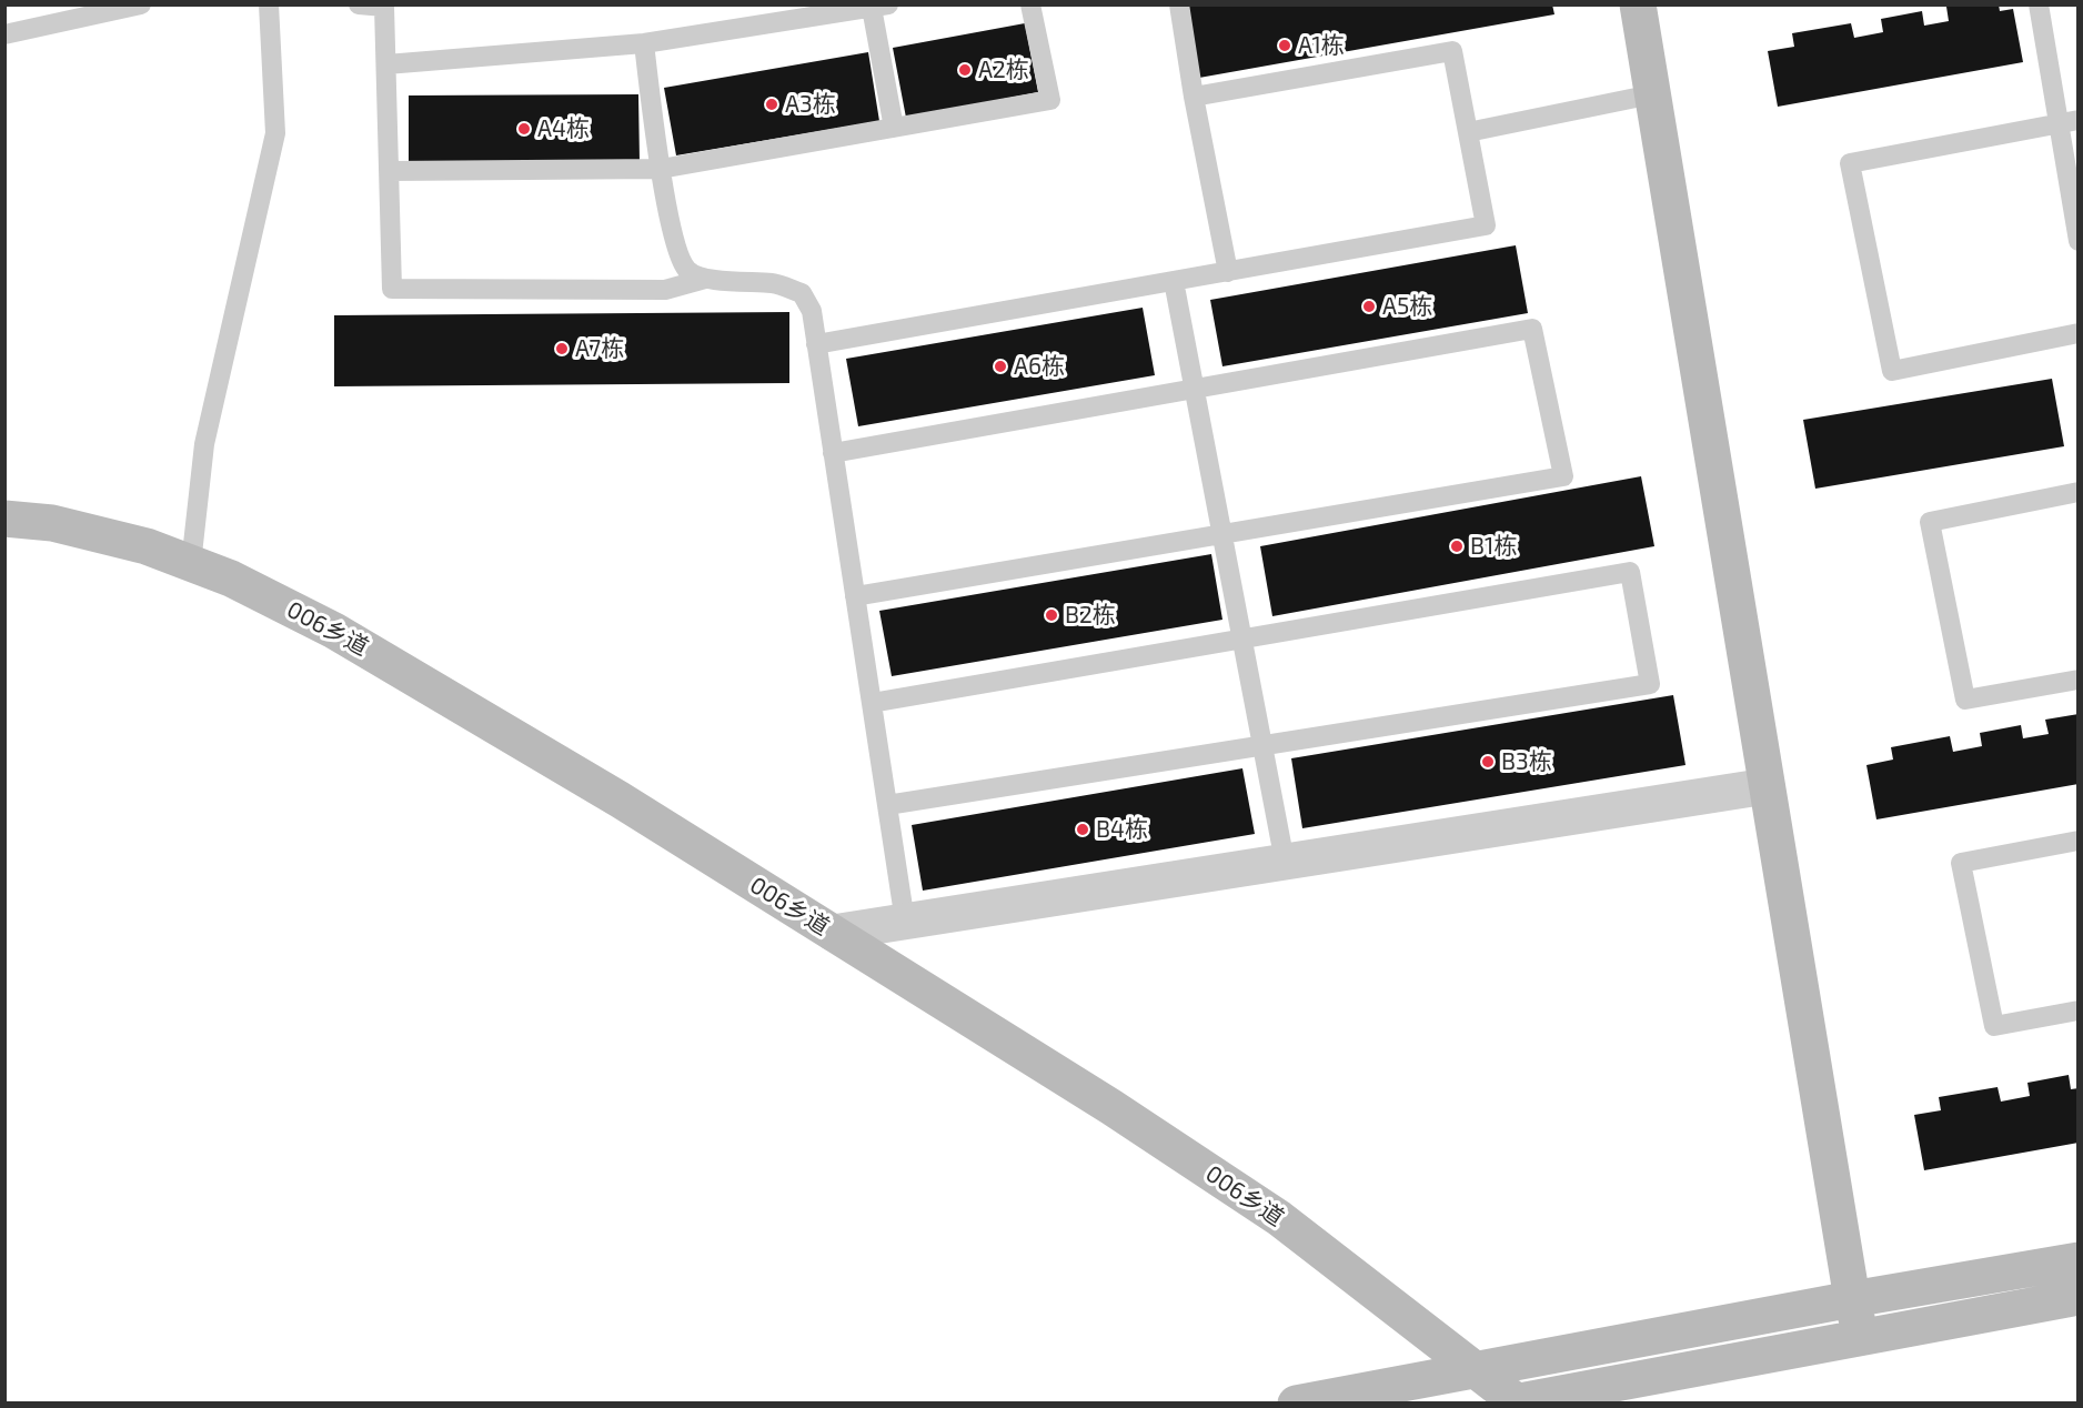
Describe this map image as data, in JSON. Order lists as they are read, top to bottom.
{
  "streets": {
    "street": ["006乡道"]
  },
  "places": [
    "A1栋",
    "A2栋",
    "A3栋",
    "A4栋",
    "A5栋",
    "A7栋",
    "A6栋",
    "B1栋",
    "B2栋",
    "B3栋",
    "B4栋"
  ]
}
